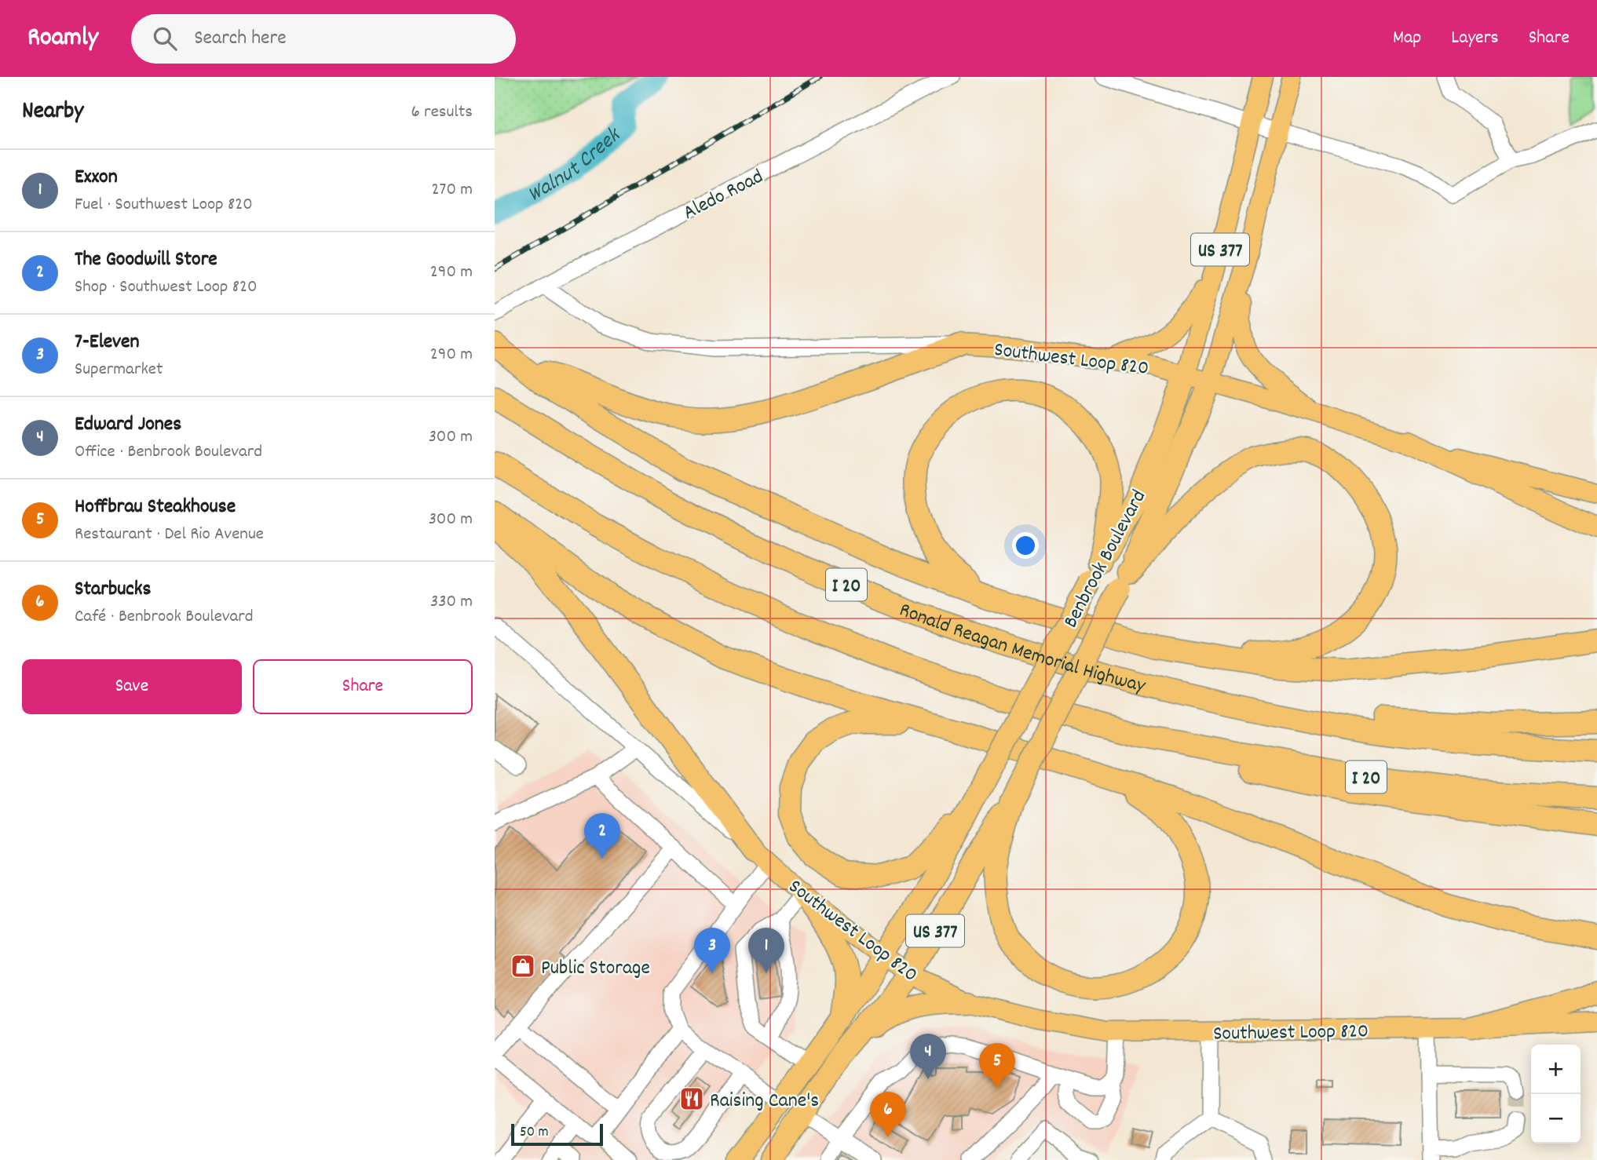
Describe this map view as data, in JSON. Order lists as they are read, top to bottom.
{
  "streets": {
    "highway": [
      "US 377",
      "Benbrook Boulevard",
      "I 20",
      "Ronald Reagan Memorial Highway"
    ],
    "main road": ["Southwest Loop 820"],
    "street": ["Aledo Road"]
  },
  "crossings": [
    ["Aledo Road", "Southwest Loop 820"],
    ["Southwest Loop 820", "Benbrook Boulevard"]
  ],
  "water": ["Walnut Creek"],
  "places": {
    "shop": ["Public Storage"],
    "restaurant": ["Raising Cane's"]
  },
  "scale_bar": "50 m",
  "page": {
    "header": "Roamly",
    "search": "Search here",
    "nav": ["Map", "Layers", "Share"],
    "heading": ["Nearby", "6 results"],
    "list": [
      {
        "mark": "1",
        "name": "Exxon",
        "note": "Fuel · Southwest Loop 820",
        "value": "270 m"
      },
      {
        "mark": "2",
        "name": "The Goodwill Store",
        "note": "Shop · Southwest Loop 820",
        "value": "290 m"
      },
      {
        "mark": "3",
        "name": "7-Eleven",
        "note": "Supermarket",
        "value": "290 m"
      },
      {
        "mark": "4",
        "name": "Edward Jones",
        "note": "Office · Benbrook Boulevard",
        "value": "300 m"
      },
      {
        "mark": "5",
        "name": "Hoffbrau Steakhouse",
        "note": "Restaurant · Del Rio Avenue",
        "value": "300 m"
      },
      {
        "mark": "6",
        "name": "Starbucks",
        "note": "Café · Benbrook Boulevard",
        "value": "330 m"
      }
    ],
    "buttons": ["Save", "Share"],
    "pins": [
      "2",
      "1",
      "3",
      "4",
      "5",
      "6"
    ],
    "map_buttons": ["+", "−"],
    "scale": "50 m"
  }
}
